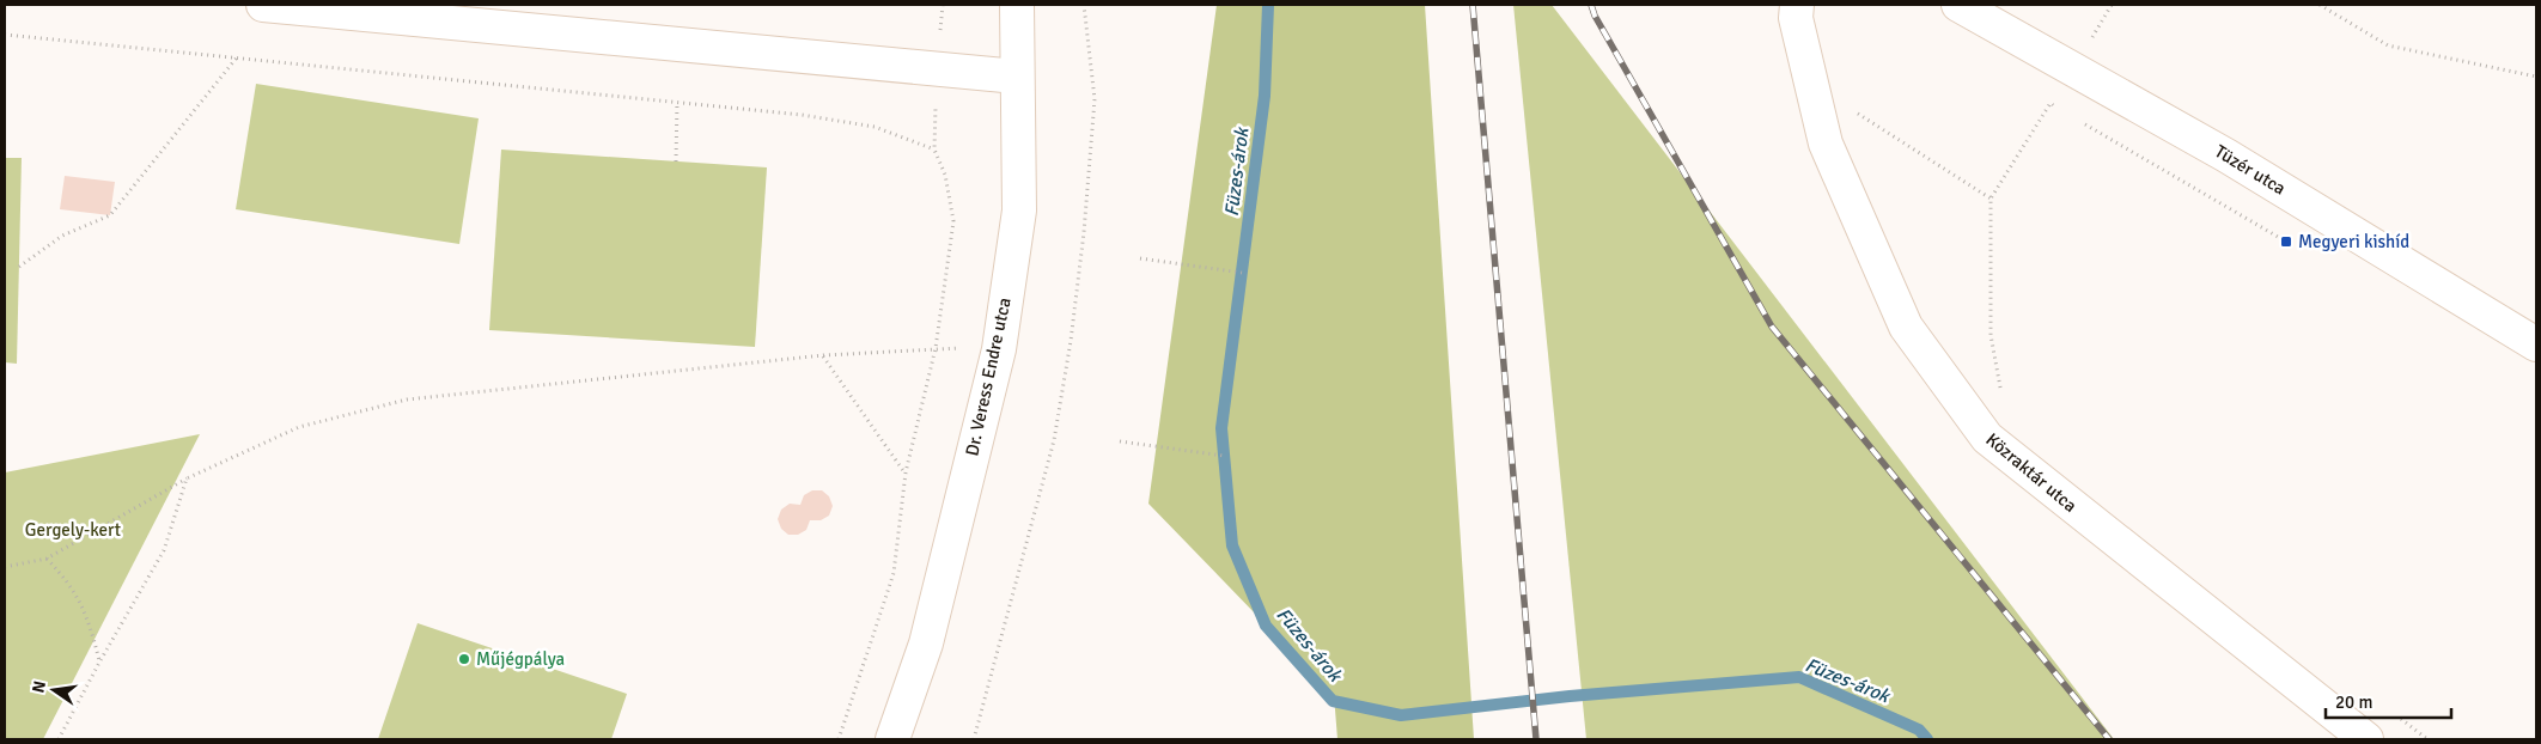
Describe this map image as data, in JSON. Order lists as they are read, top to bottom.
{
  "streets": {
    "street": ["Tüzér utca", "Dr. Veress Endre utca", "Közraktár utca"]
  },
  "water": ["Füzes-árok"],
  "parks": ["Gergely-kert"],
  "places": {
    "transit": ["Megyeri kishíd"],
    "other": ["Műjégpálya"]
  },
  "scale_bar": "20 m",
  "north": "left"
}
